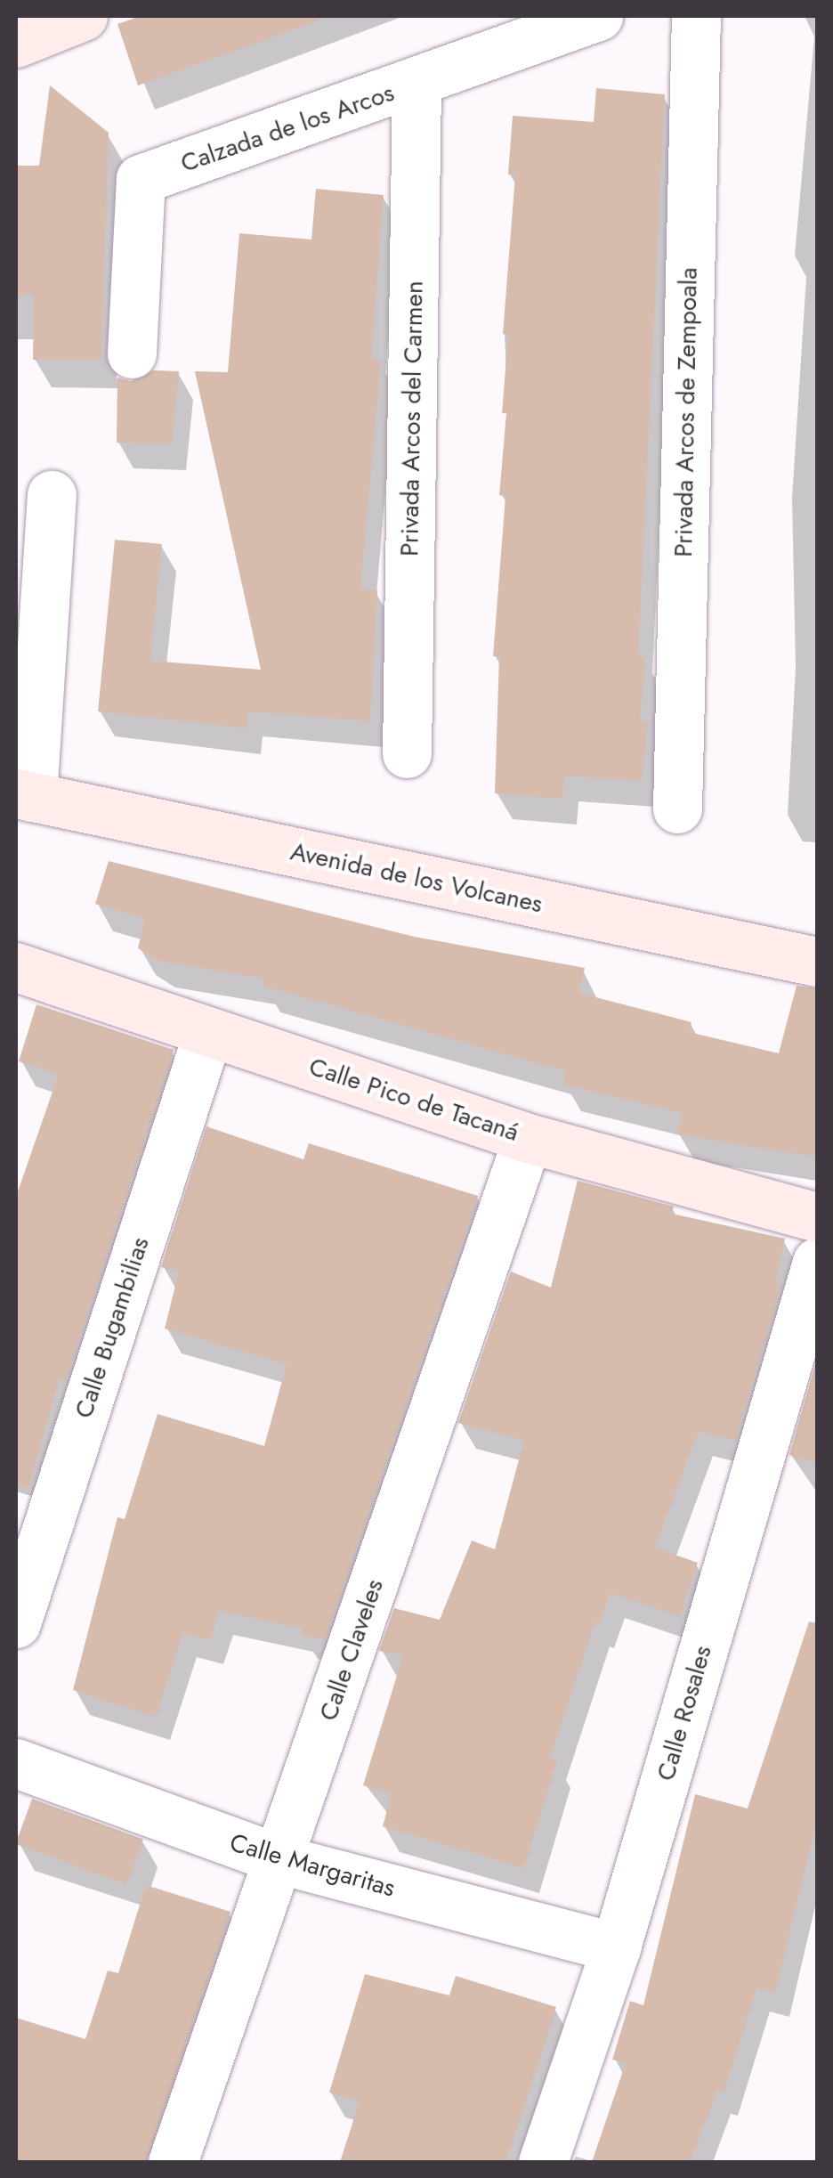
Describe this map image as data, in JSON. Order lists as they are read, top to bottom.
{
  "streets": {
    "street": [
      "Calzada de los Arcos",
      "Privada Arcos de Zempoala",
      "Privada Arcos del Carmen",
      "Avenida de los Volcanes",
      "Calle Pico de Tacaná",
      "Calle Bugambilias",
      "Calle Claveles",
      "Calle Rosales",
      "Calle Margaritas"
    ]
  },
  "crossings": [
    ["Calzada de los Arcos", "Privada Arcos del Carmen"],
    ["Calle Pico de Tacaná", "Calle Bugambilias"],
    ["Calle Pico de Tacaná", "Calle Claveles"],
    ["Calle Claveles", "Calle Margaritas"],
    ["Calle Rosales", "Calle Margaritas"]
  ]
}
